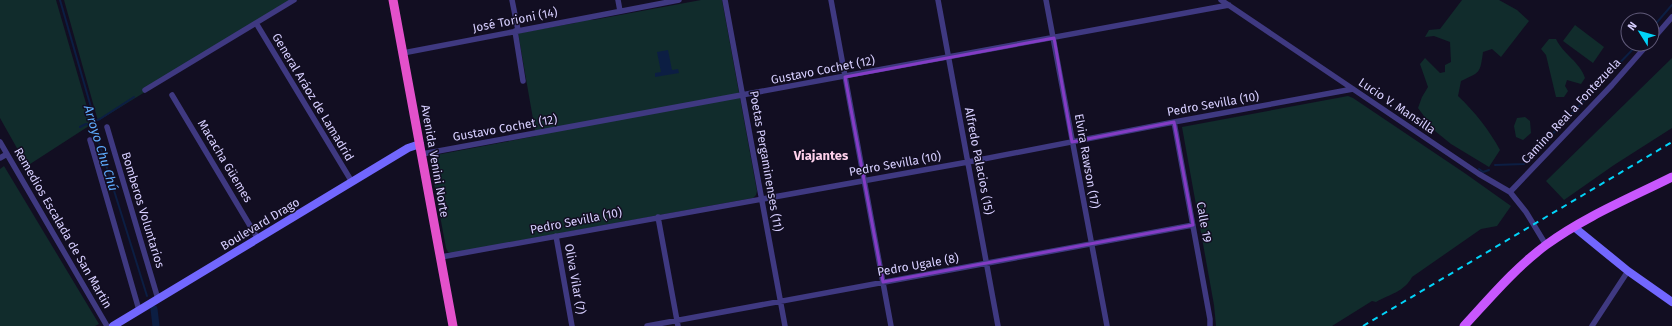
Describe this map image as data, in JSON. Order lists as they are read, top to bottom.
{
  "streets": {
    "highway": ["Avenida Venini Norte"],
    "main road": ["Boulevard Drago"],
    "street": [
      "José Torioni (14)",
      "Gustavo Cochet (12)",
      "General Aráoz de Lamadrid",
      "Pedro Sevilla (10)",
      "Lucio V. Mansilla",
      "Camino Real a Fontezuela",
      "Macacha Güemes",
      "Poetas Pergaminenses (11)",
      "Alfredo Palacios (15)",
      "Elvira Rawson (17)",
      "Bomberos Voluntarios",
      "Calle 19",
      "Remedios Escalada de San Martin",
      "Pedro Ugale (8)",
      "Oliva Vilar (7)"
    ]
  },
  "crossings": [
    ["José Torioni (14)", "Avenida Venini Norte"],
    ["Gustavo Cochet (12)", "Lucio V. Mansilla"],
    ["Gustavo Cochet (12)", "Avenida Venini Norte"],
    ["Gustavo Cochet (12)", "Poetas Pergaminenses (11)"],
    ["Gustavo Cochet (12)", "Alfredo Palacios (15)"],
    ["Gustavo Cochet (12)", "Elvira Rawson (17)"],
    ["General Aráoz de Lamadrid", "Boulevard Drago"],
    ["Pedro Sevilla (10)", "Lucio V. Mansilla"],
    ["Pedro Sevilla (10)", "Avenida Venini Norte"],
    ["Pedro Sevilla (10)", "Poetas Pergaminenses (11)"],
    ["Pedro Sevilla (10)", "Alfredo Palacios (15)"],
    ["Pedro Sevilla (10)", "Elvira Rawson (17)"],
    ["Pedro Sevilla (10)", "Calle 19"],
    ["Pedro Sevilla (10)", "Oliva Vilar (7)"],
    ["Lucio V. Mansilla", "Camino Real a Fontezuela"],
    ["Macacha Güemes", "Boulevard Drago"],
    ["Avenida Venini Norte", "Boulevard Drago"],
    ["Poetas Pergaminenses (11)", "Pedro Ugale (8)"],
    ["Alfredo Palacios (15)", "Pedro Ugale (8)"],
    ["Elvira Rawson (17)", "Pedro Ugale (8)"],
    ["Bomberos Voluntarios", "Boulevard Drago"],
    ["Calle 19", "Pedro Ugale (8)"]
  ],
  "districts": ["Viajantes"],
  "water": ["Arroyo Chu Chú"],
  "north": "top left"
}
